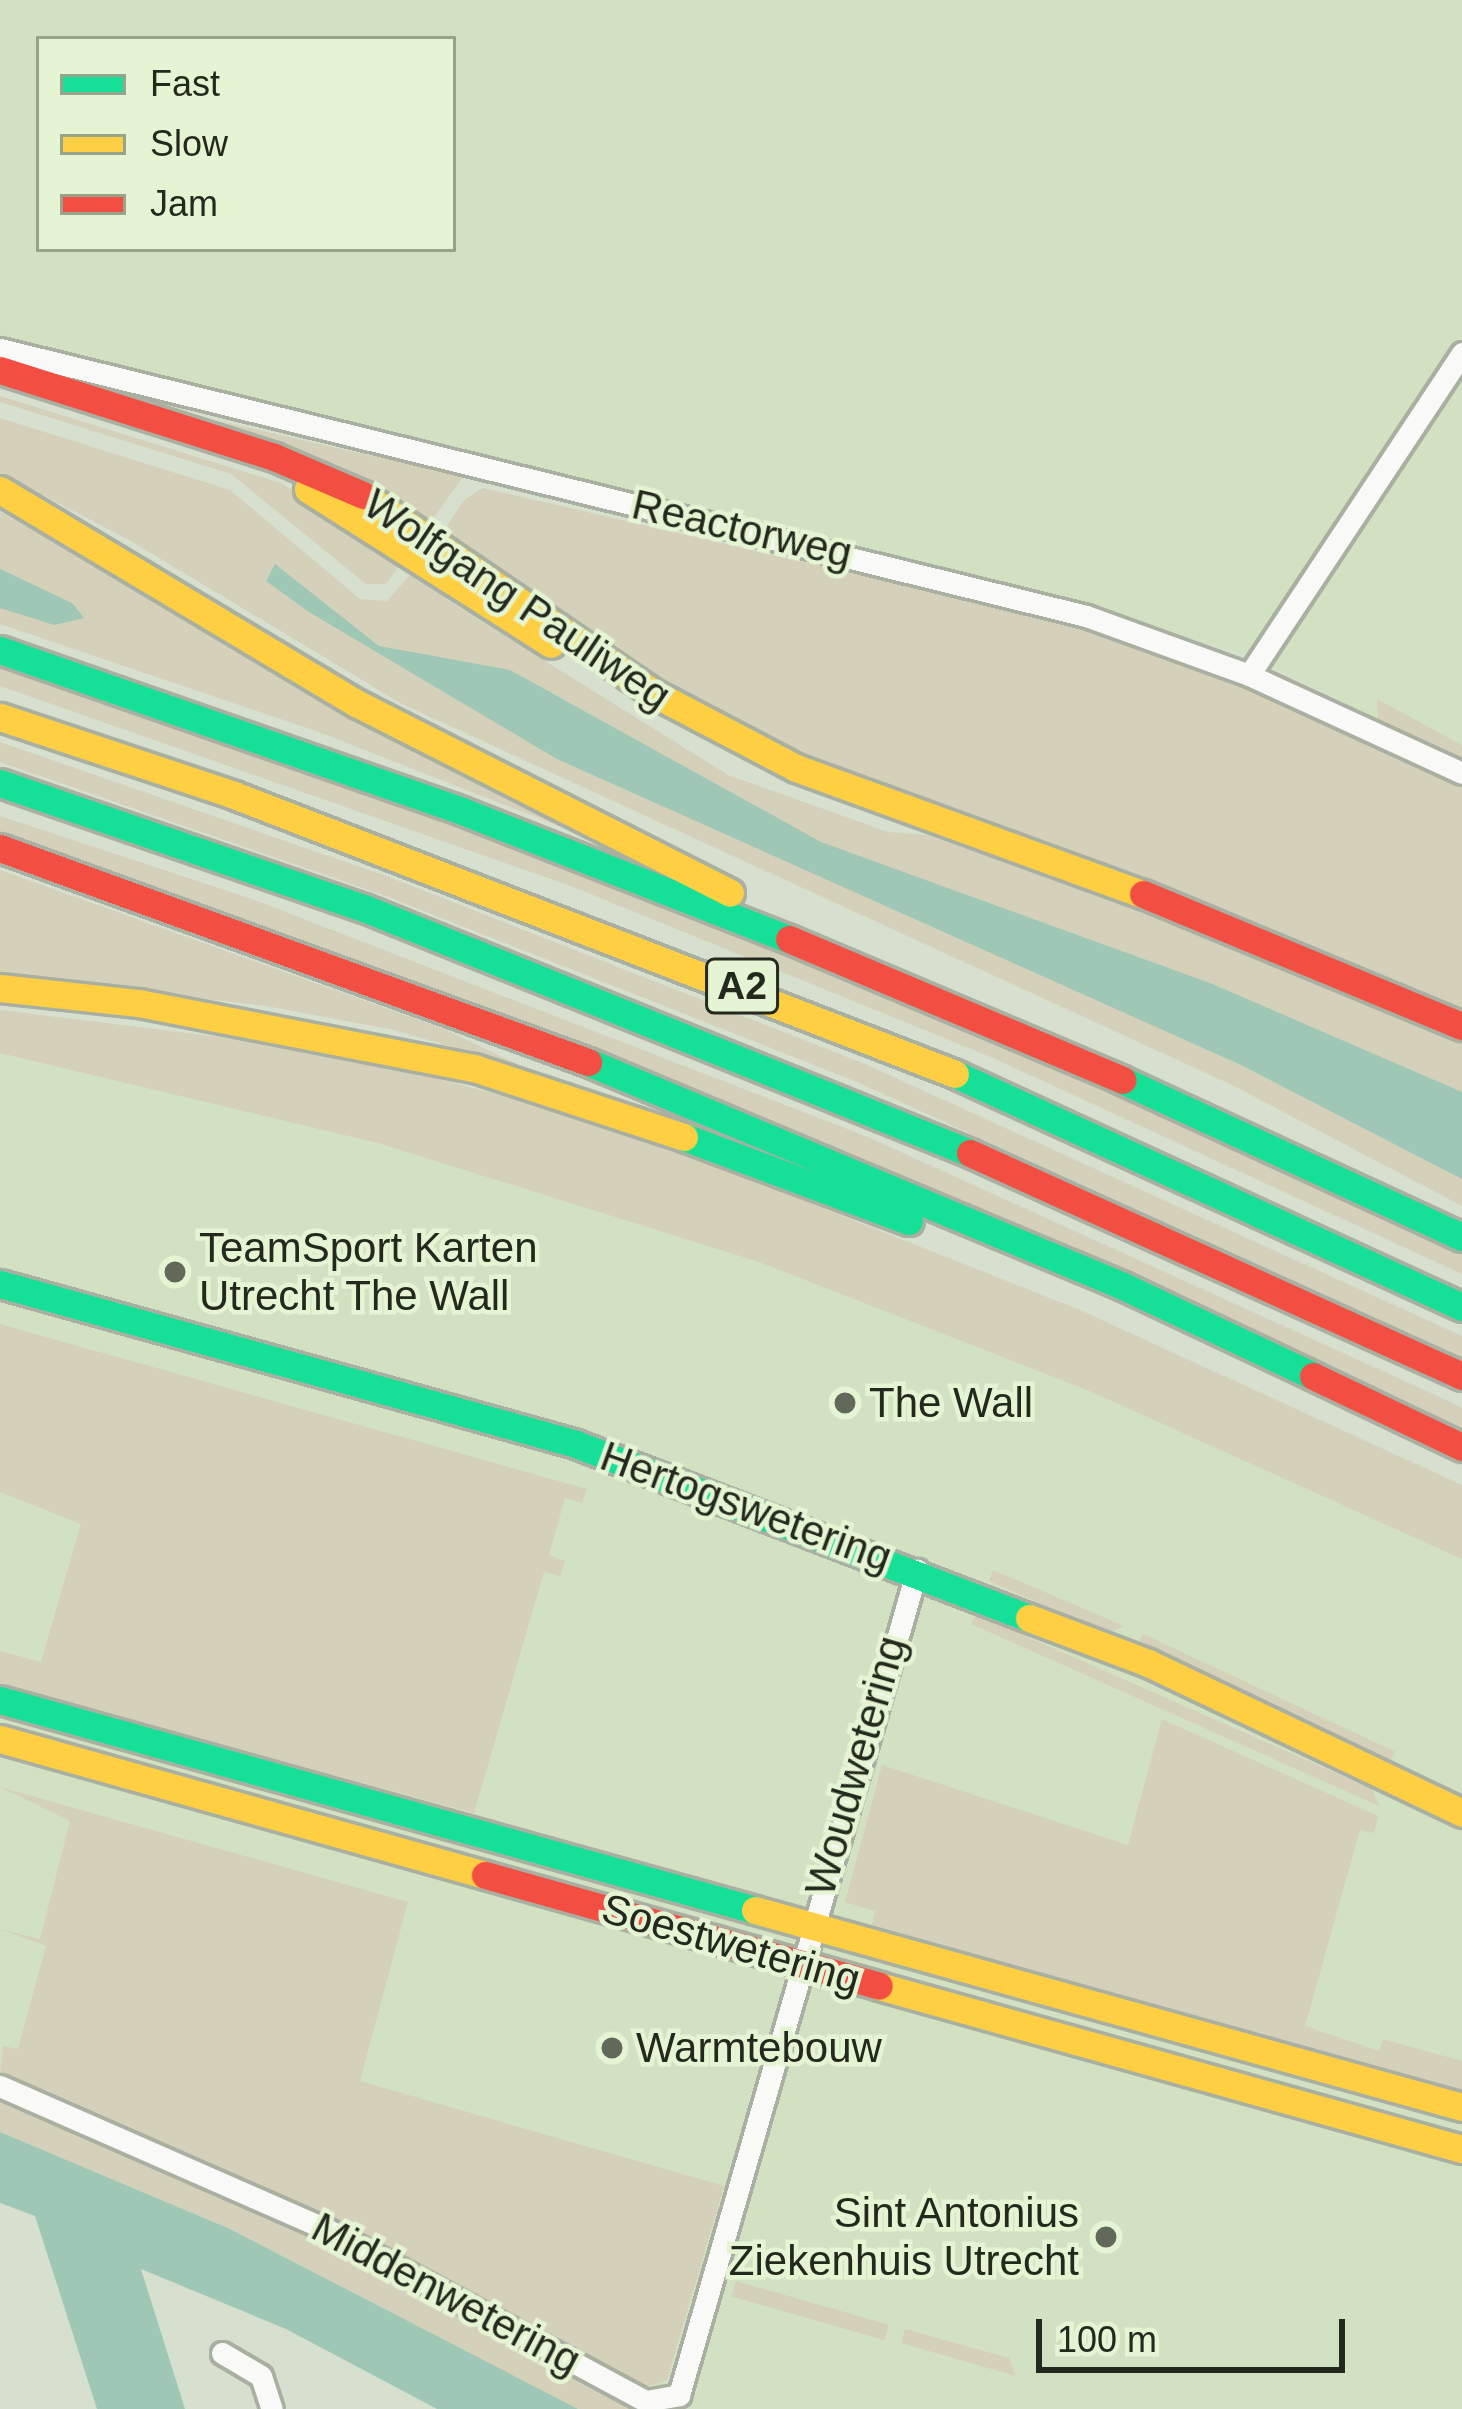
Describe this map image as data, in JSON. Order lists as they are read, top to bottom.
{
  "streets": {
    "main road": [
      "Wolfgang Pauliweg",
      "A2",
      "Hertogswetering",
      "Soestwetering"
    ],
    "street": ["Reactorweg", "Woudwetering", "Middenwetering"]
  },
  "crossings": [
    ["Hertogswetering", "Woudwetering"],
    ["Woudwetering", "Soestwetering"],
    ["Woudwetering", "Middenwetering"],
    ["Soestwetering", "Middenwetering"]
  ],
  "places": [
    "TeamSport Karten Utrecht The Wall",
    "The Wall",
    "Warmtebouw",
    "Sint Antonius Ziekenhuis Utrecht"
  ],
  "legend": ["Fast", "Slow", "Jam"],
  "scale_bar": "100 m"
}
